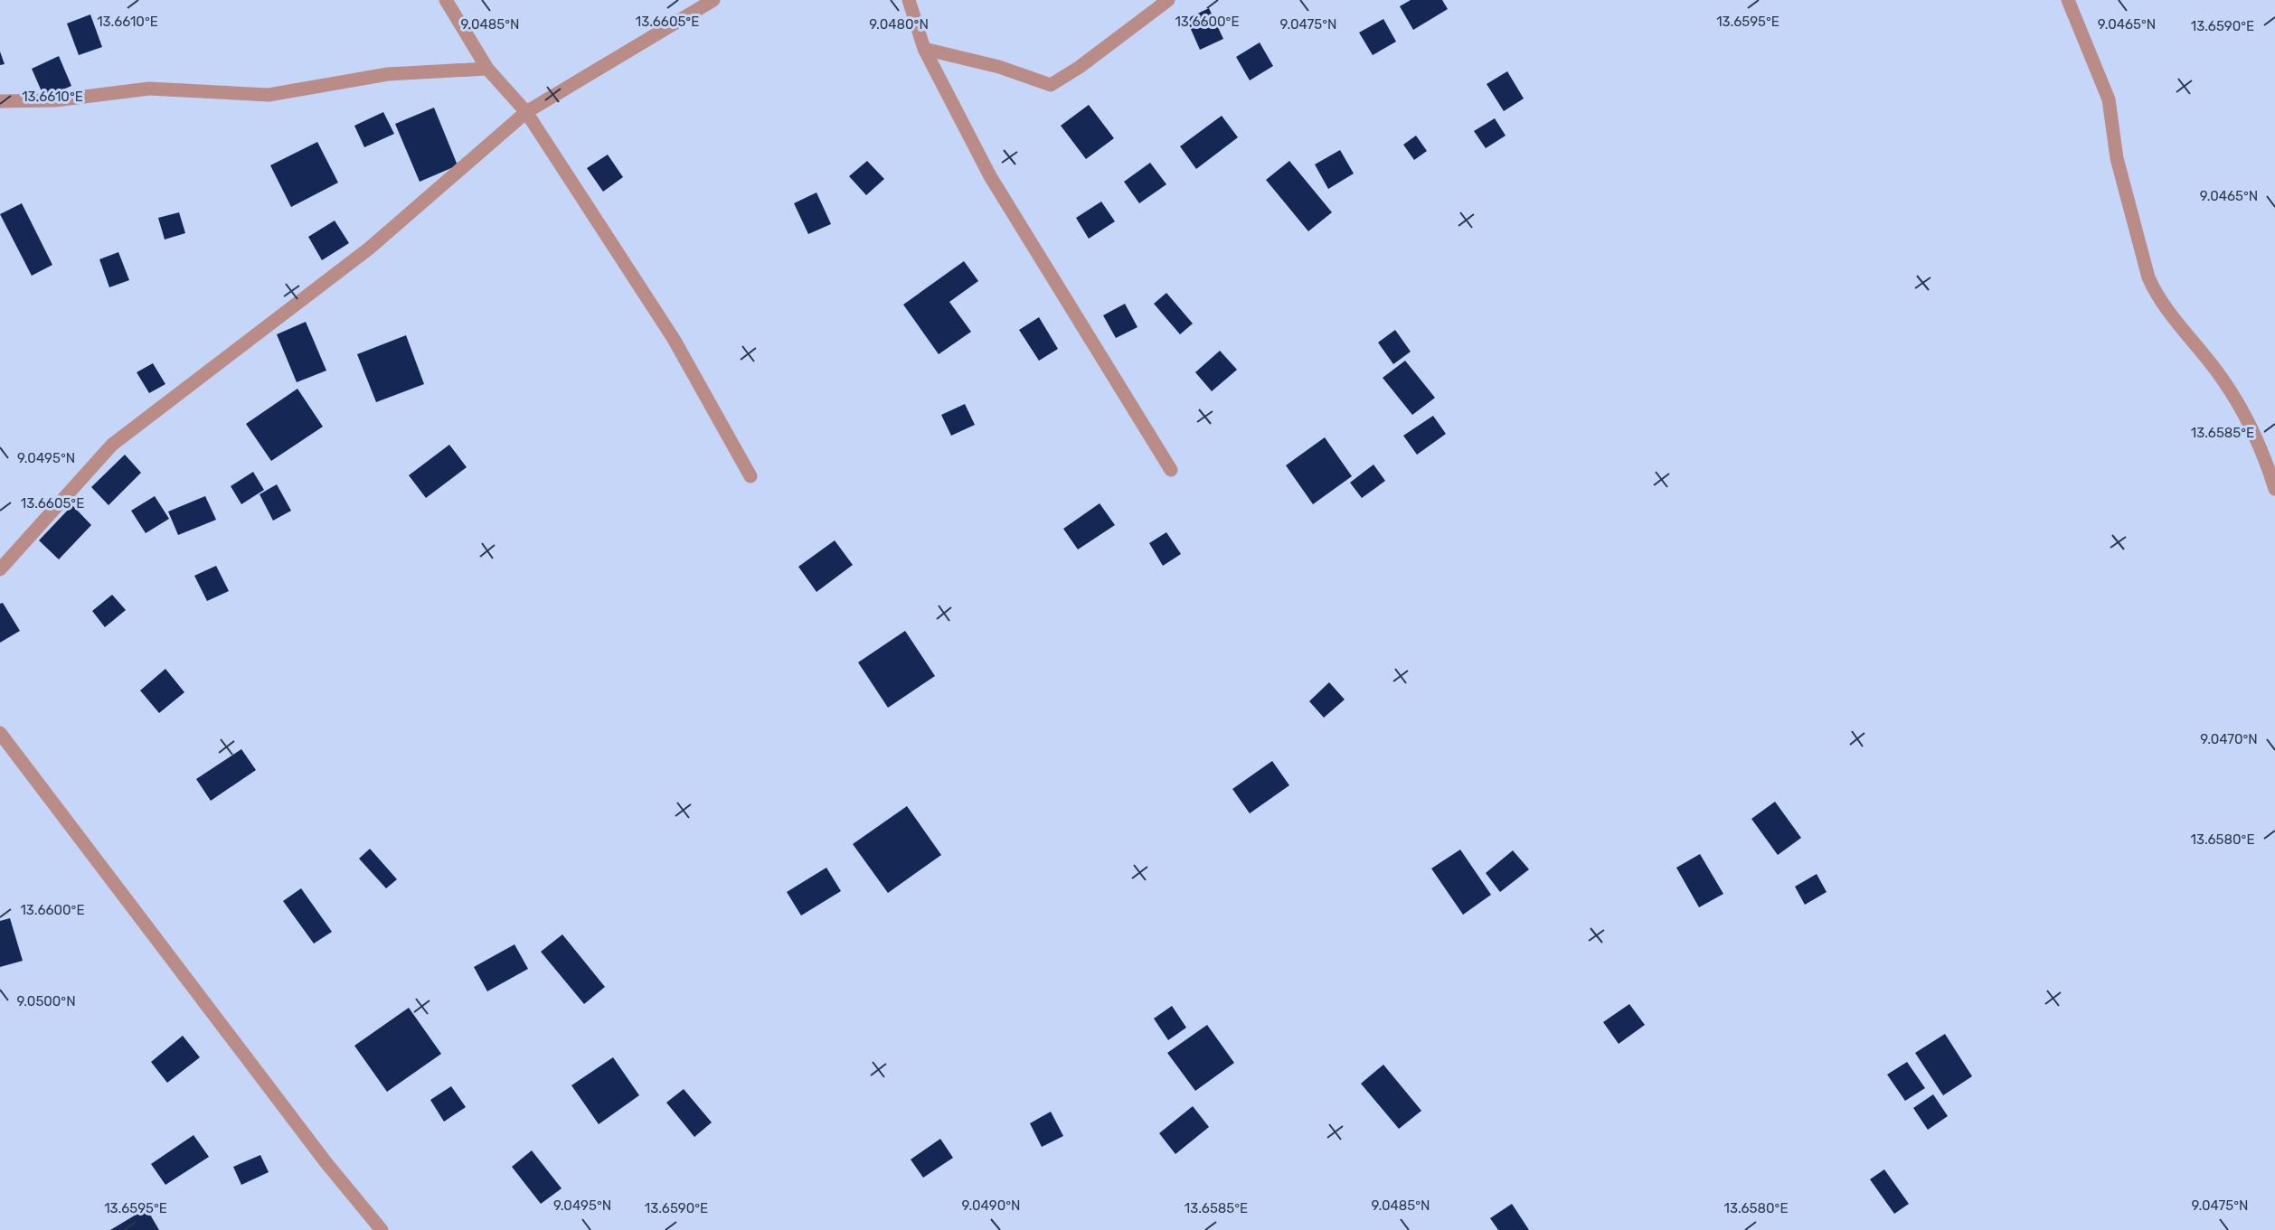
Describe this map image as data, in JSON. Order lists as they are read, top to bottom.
{
  "coordinates": [
    "13.6600°E",
    "13.6610°E",
    "13.6605°E",
    "13.6595°E",
    "9.0485°N",
    "9.0480°N",
    "9.0475°N",
    "9.0465°N",
    "13.6590°E",
    "13.6585°E",
    "9.0495°N",
    "9.0470°N",
    "13.6580°E",
    "9.0500°N",
    "9.0490°N"
  ]
}
